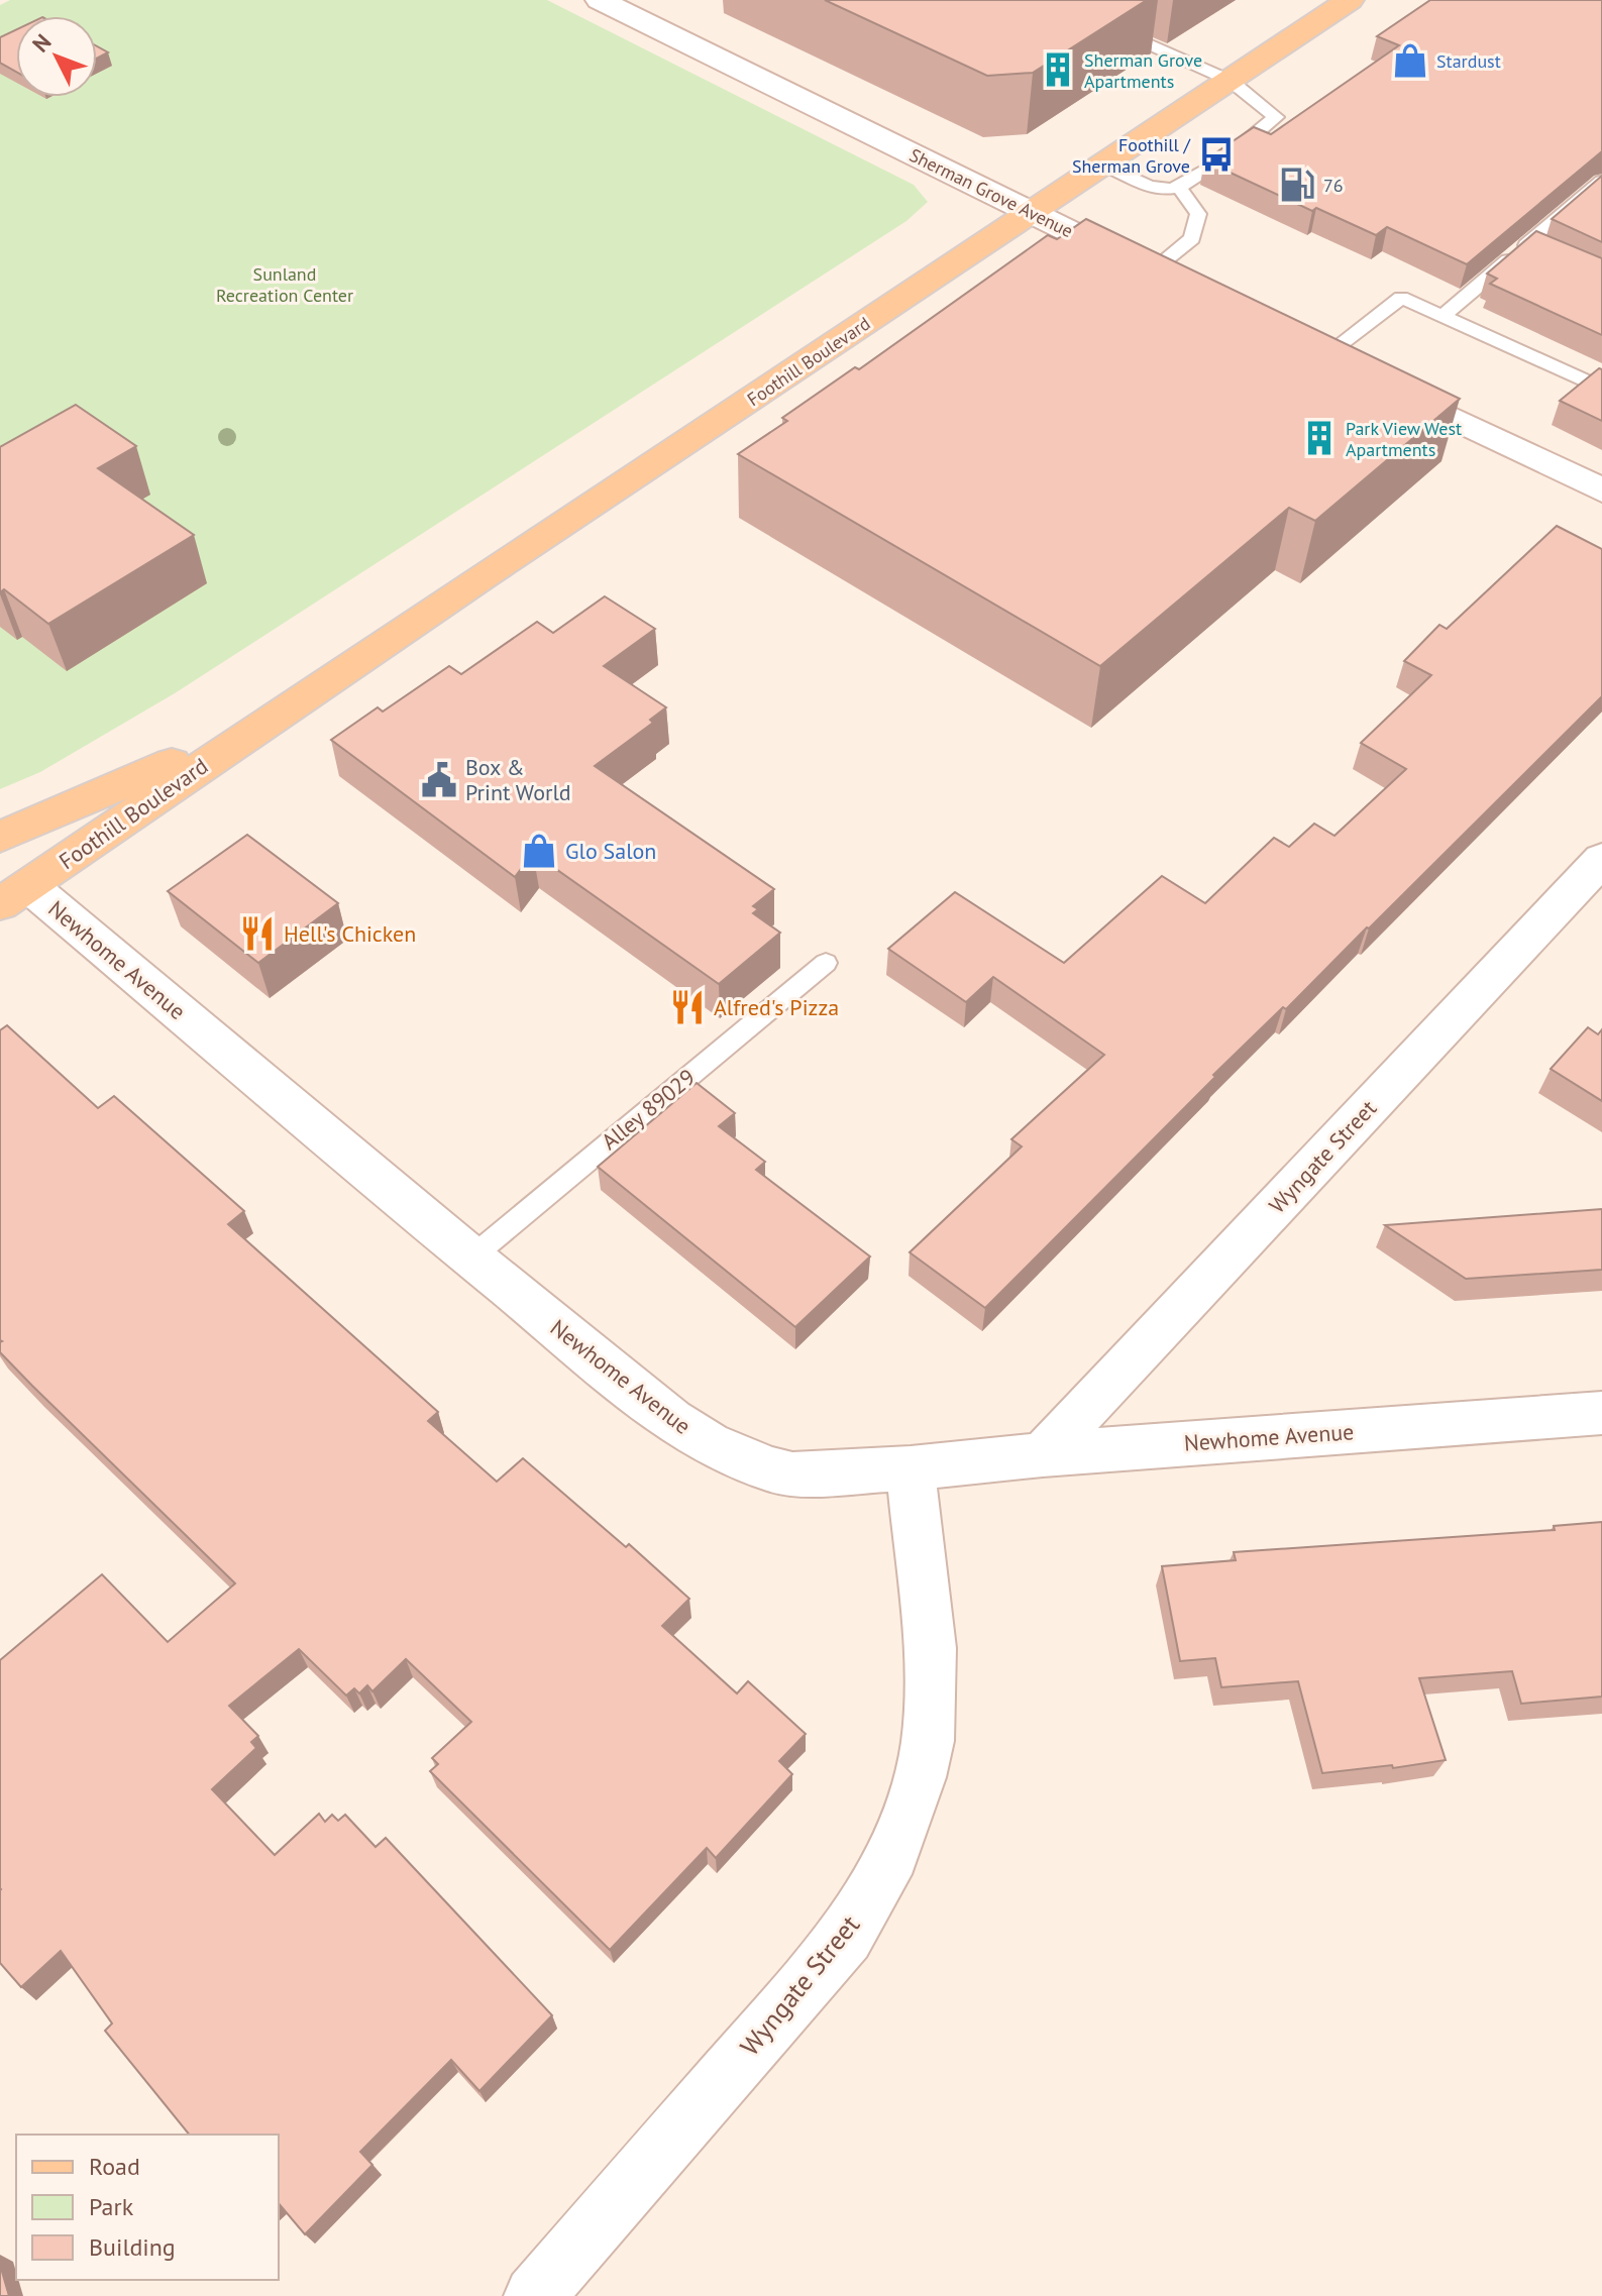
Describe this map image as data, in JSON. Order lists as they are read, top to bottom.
{
  "streets": {
    "main road": ["Foothill Boulevard"],
    "street": ["Sherman Grove Avenue", "Newhome Avenue", "Wyngate Street"],
    "lane": ["Alley 89029"]
  },
  "crossings": [
    ["Sherman Grove Avenue", "Foothill Boulevard"],
    ["Foothill Boulevard", "Newhome Avenue"],
    ["Newhome Avenue", "Alley 89029"],
    ["Newhome Avenue", "Wyngate Street"]
  ],
  "parks": ["Sunland Recreation Center"],
  "places": {
    "shop": ["Stardust", "Glo Salon"],
    "building": ["Sherman Grove Apartments", "Park View West Apartments"],
    "bus stop": ["Foothill / Sherman Grove"],
    "fuel station": ["76"],
    "public building": ["Box & Print World"],
    "restaurant": ["Hell's Chicken", "Alfred's Pizza"]
  },
  "legend": ["Road", "Park", "Building"],
  "north": "top left"
}
